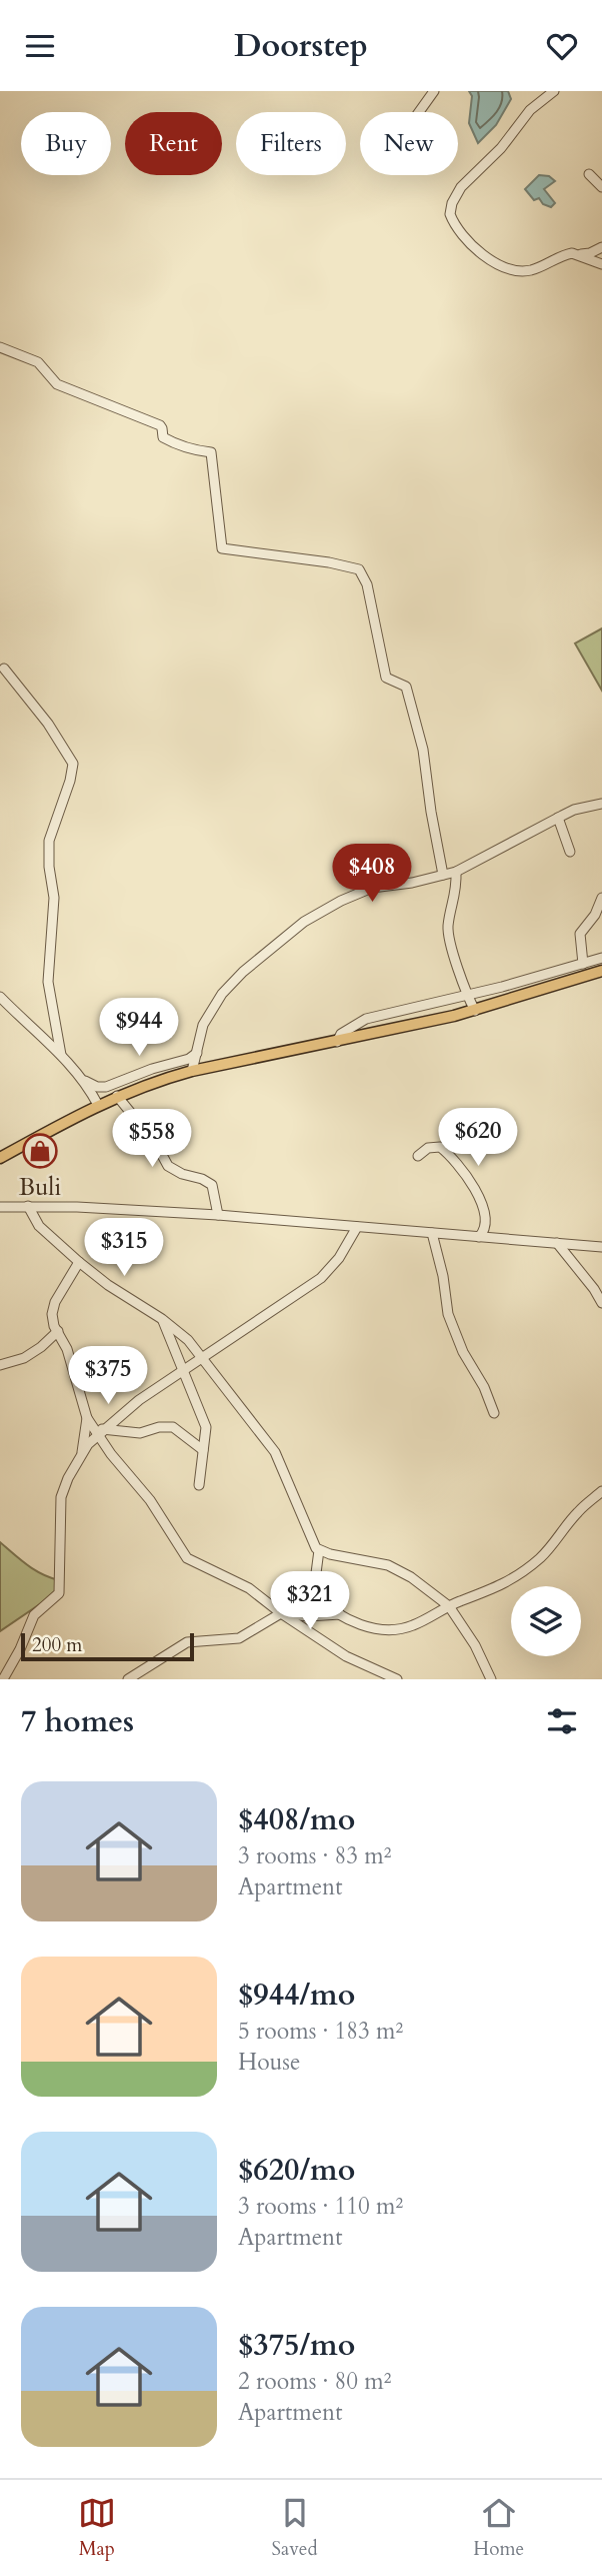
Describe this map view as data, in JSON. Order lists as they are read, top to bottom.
{
  "places": {
    "shop": ["Buli"]
  },
  "scale_bar": "200 m",
  "page": {
    "header": "Doorstep",
    "chip": [
      "Buy",
      "Rent",
      "Filters",
      "New"
    ],
    "price": [
      "$408",
      "$944",
      "$620",
      "$558",
      "$315",
      "$375",
      "$321"
    ],
    "scale": "200 m",
    "heading": "7 homes",
    "list": [
      {
        "name": "$408/mo",
        "note": "3 rooms · 83 m² · Apartment"
      },
      {
        "name": "$944/mo",
        "note": "5 rooms · 183 m² · House"
      },
      {
        "name": "$620/mo",
        "note": "3 rooms · 110 m² · Apartment"
      },
      {
        "name": "$375/mo",
        "note": "2 rooms · 80 m² · Apartment"
      }
    ],
    "tabs": ["Map", "Saved", "Home"]
  }
}
